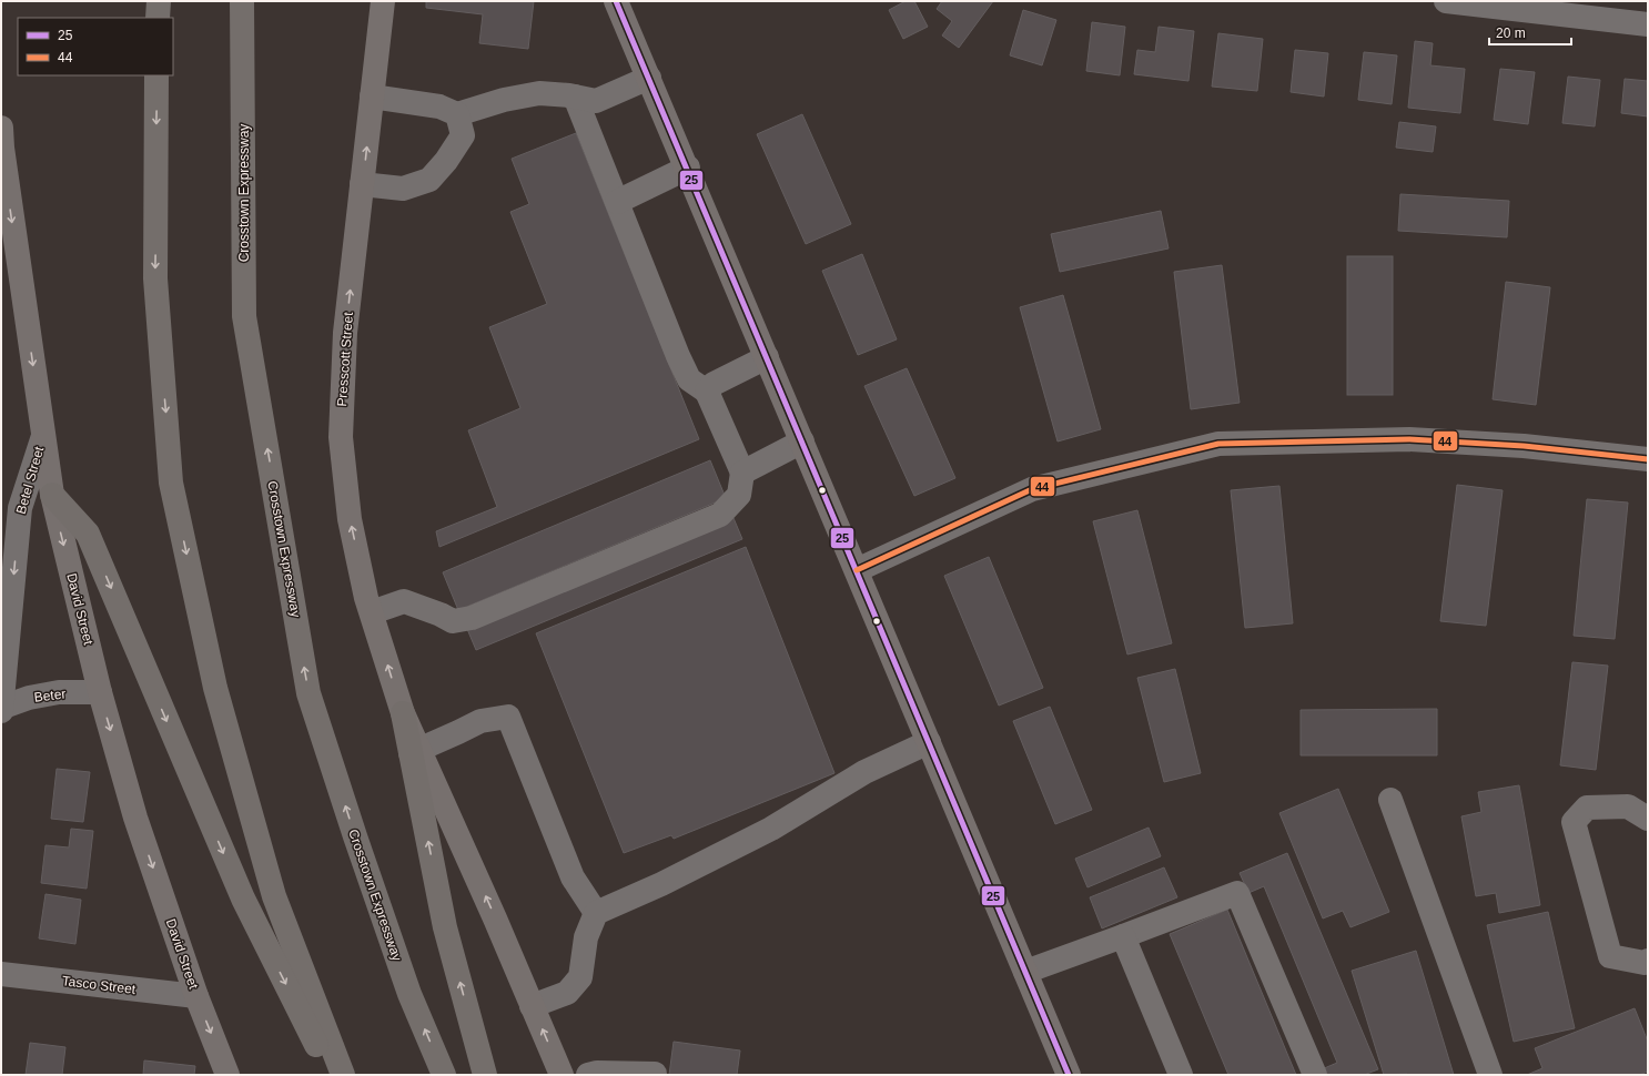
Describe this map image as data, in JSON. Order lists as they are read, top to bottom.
{
  "streets": {
    "highway": ["Crosstown Expressway"],
    "main road": ["Presscott Street", "David Street"],
    "street": ["Betel Street", "Beter", "Tasco Street"]
  },
  "crossings": [
    ["Betel Street", "David Street"],
    ["Betel Street", "Beter"],
    ["David Street", "Beter"],
    ["David Street", "Tasco Street"]
  ],
  "one_way": ["Presscott Street", "Betel Street", "David Street"],
  "lines": ["transit line 25", "transit line 44"],
  "legend": ["25", "44"],
  "scale_bar": "20 m"
}
